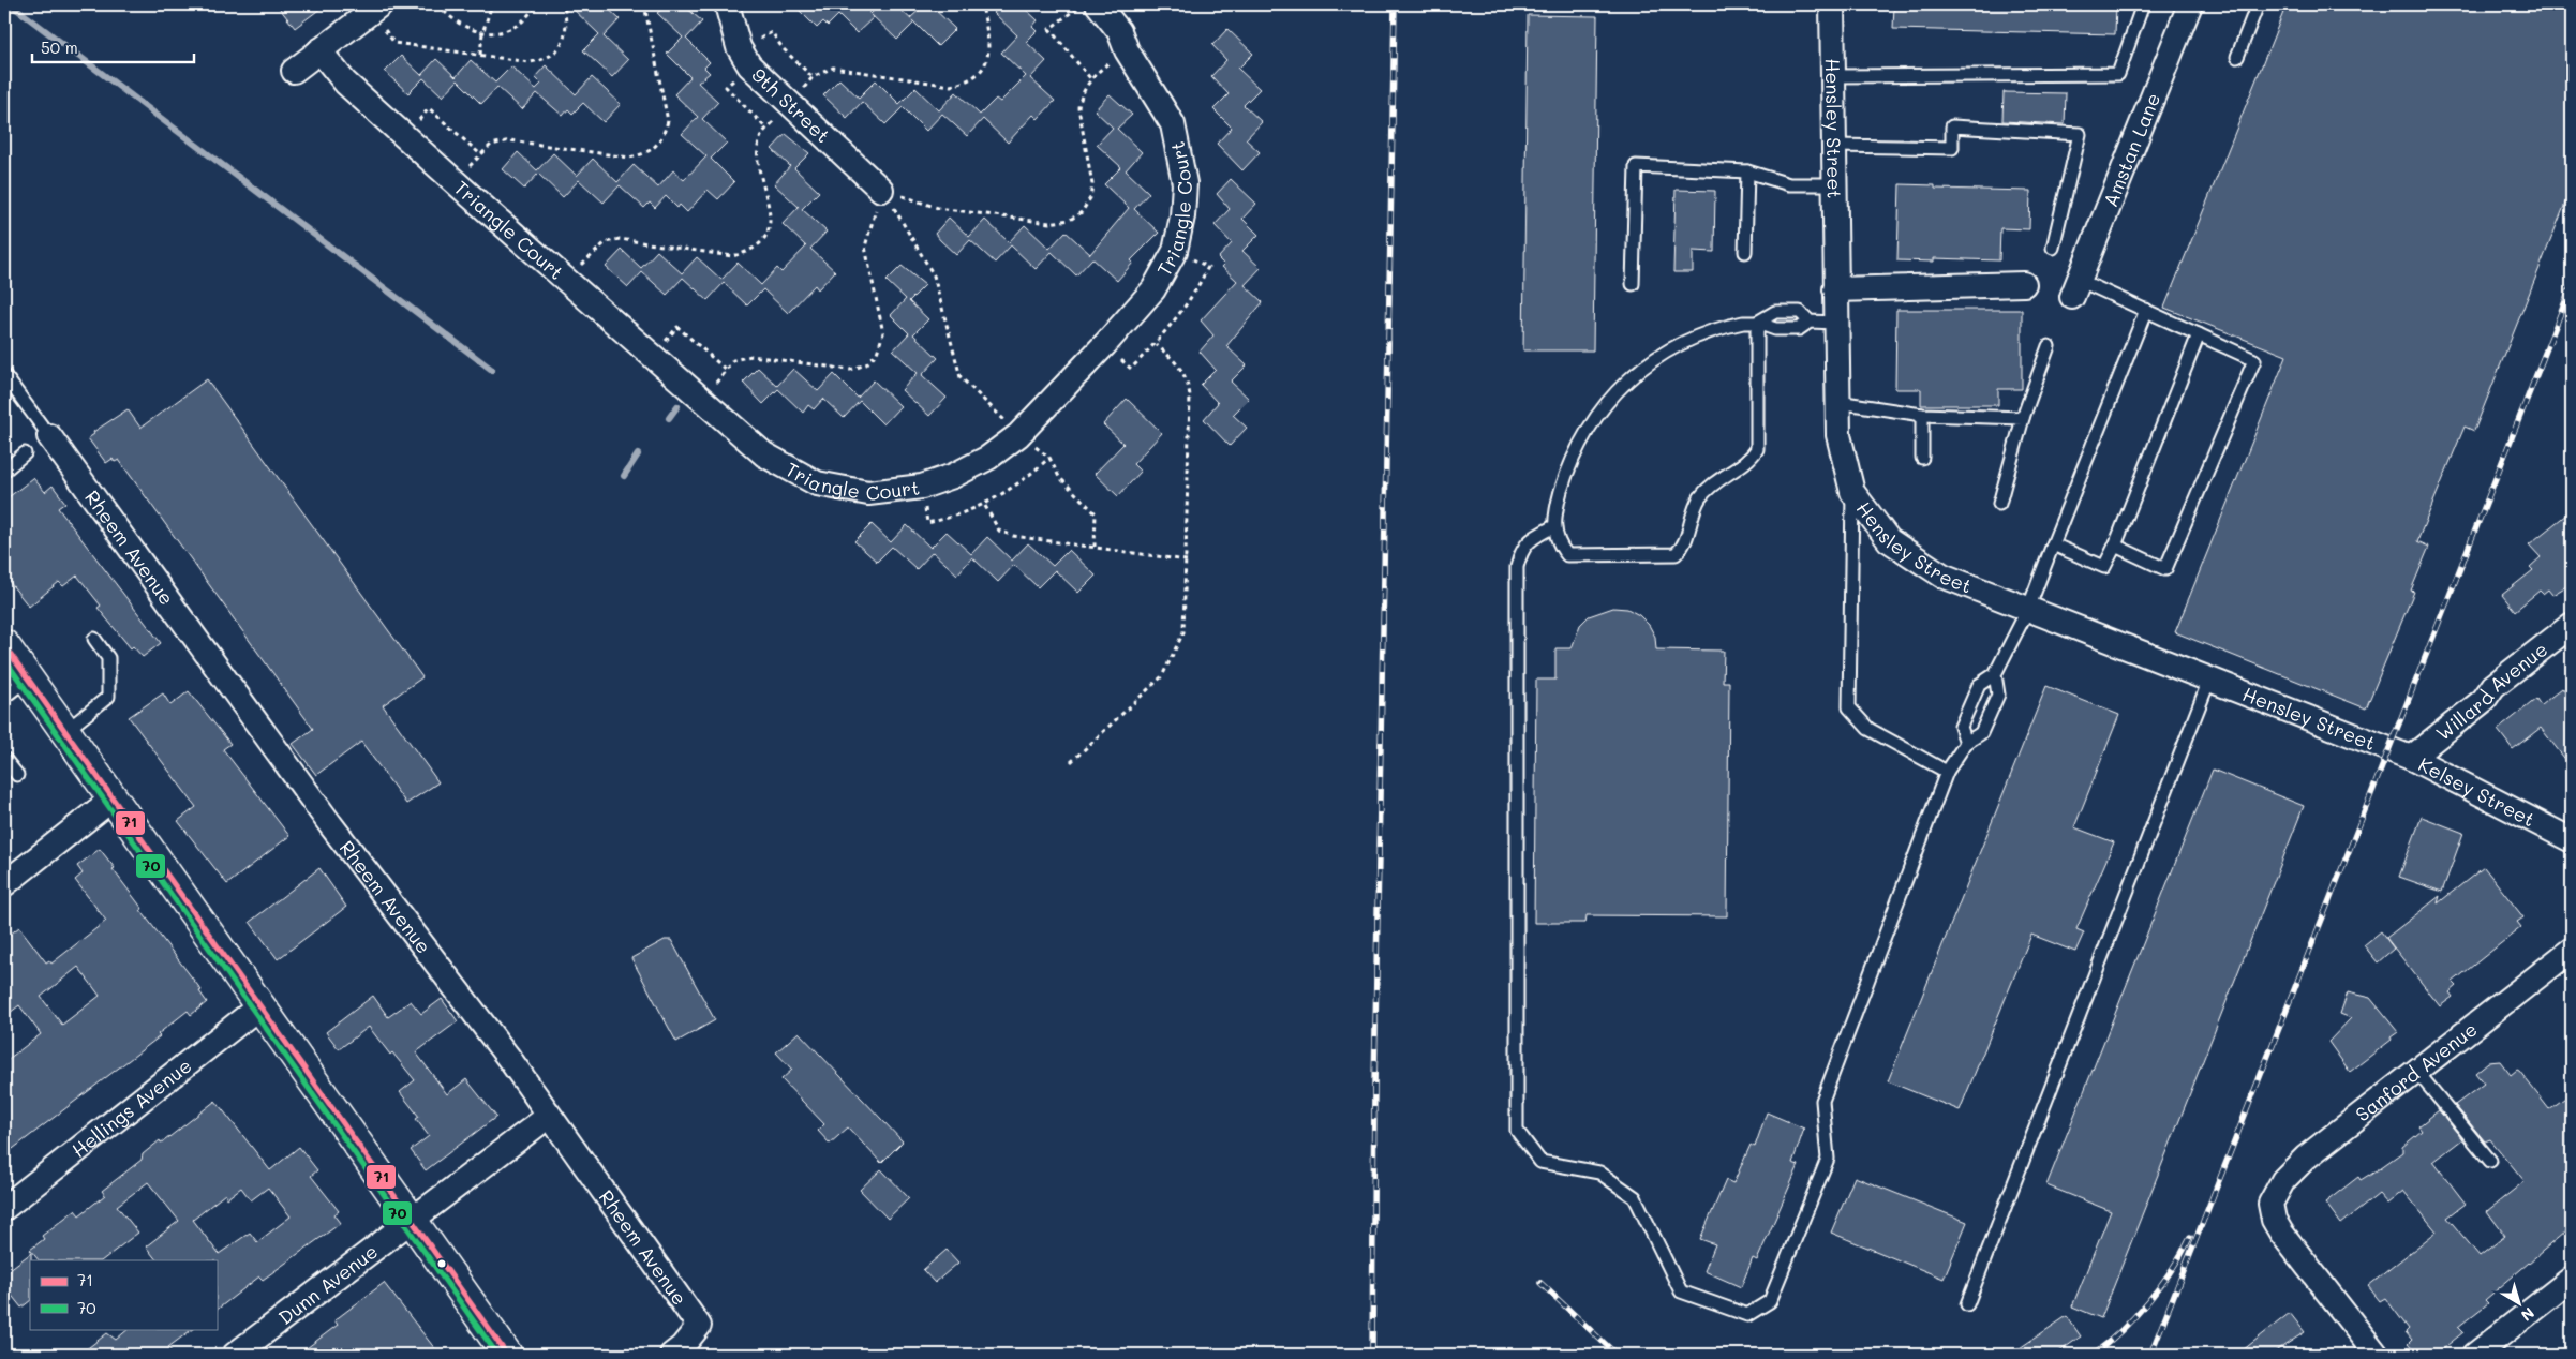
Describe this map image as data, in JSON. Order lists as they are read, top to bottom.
{
  "streets": {
    "street": [
      "9th Street",
      "Hensley Street",
      "Amstan Lane",
      "Triangle Court",
      "Rheem Avenue",
      "Willard Avenue",
      "Kelsey Street",
      "Sanford Avenue",
      "Hellings Avenue",
      "Dunn Avenue"
    ]
  },
  "crossings": [
    ["Hensley Street", "Willard Avenue"],
    ["Hensley Street", "Kelsey Street"],
    ["Rheem Avenue", "Dunn Avenue"],
    ["Willard Avenue", "Kelsey Street"]
  ],
  "lines": ["transit line 71", "transit line 70"],
  "legend": ["71", "70"],
  "scale_bar": "50 m",
  "north": "bottom right"
}
